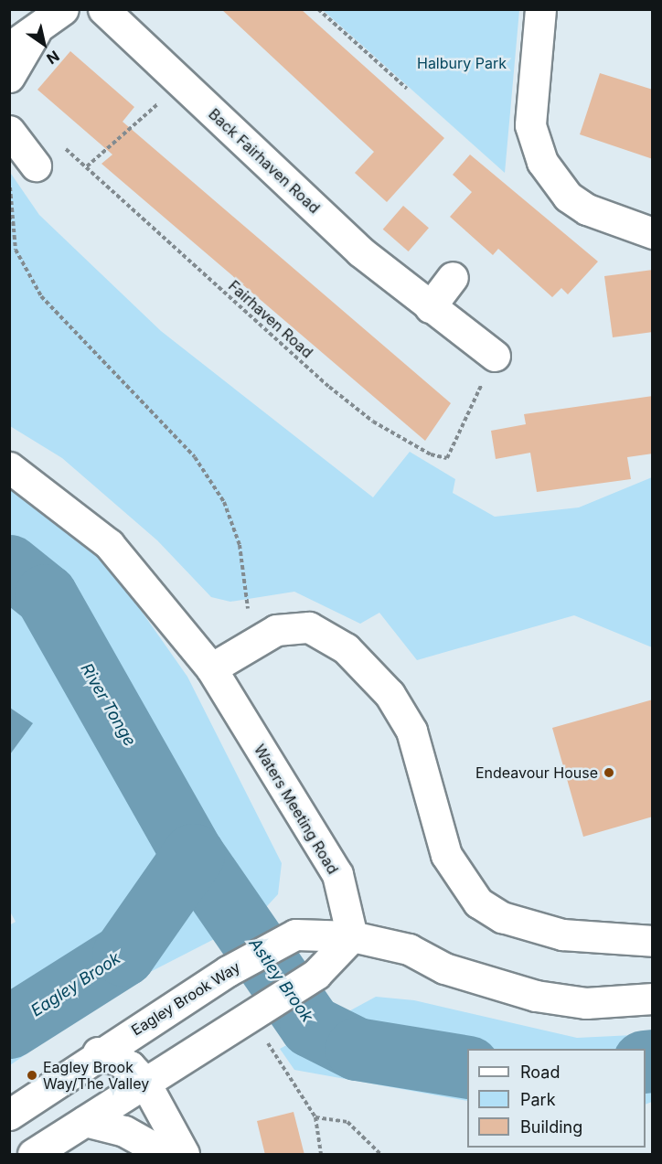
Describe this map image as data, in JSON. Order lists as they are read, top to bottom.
{
  "streets": {
    "street": ["Back Fairhaven Road", "Waters Meeting Road", "Eagley Brook Way"],
    "path": ["Fairhaven Road"]
  },
  "crossings": [
    ["Back Fairhaven Road", "Fairhaven Road"],
    ["Waters Meeting Road", "Eagley Brook Way"]
  ],
  "water": ["River Tonge", "Astley Brook", "Eagley Brook"],
  "parks": ["Halbury Park"],
  "places": ["Endeavour House", "Eagley Brook Way/The Valley"],
  "legend": ["Road", "Park", "Building"],
  "north": "bottom right"
}
